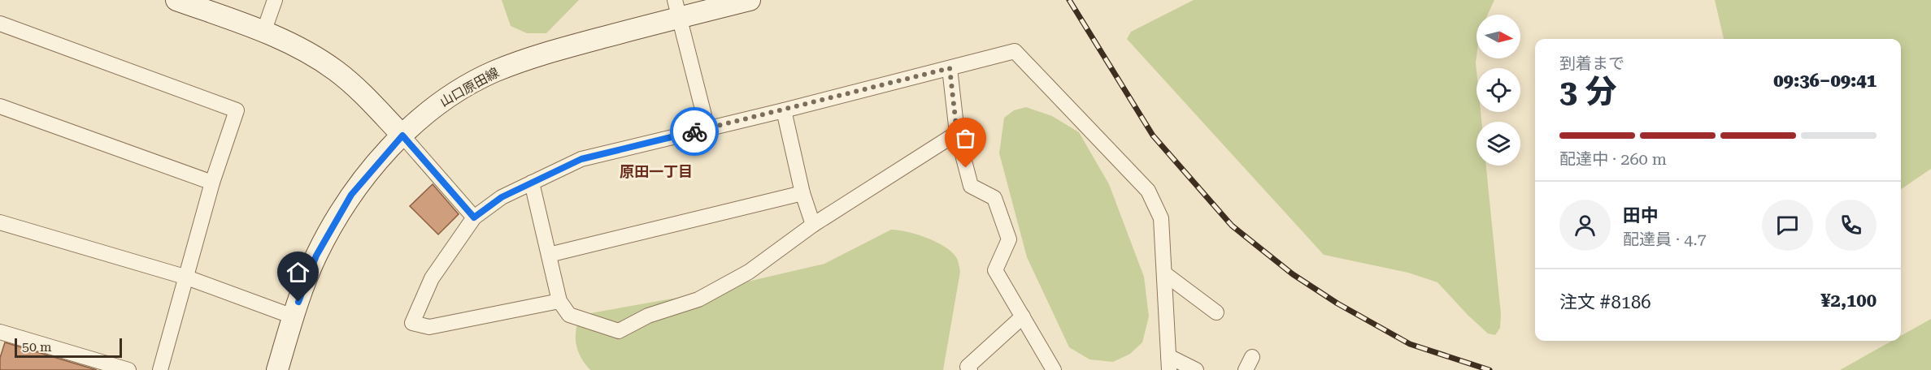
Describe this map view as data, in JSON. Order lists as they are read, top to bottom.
{
  "streets": {
    "main road": ["山口原田線"]
  },
  "districts": ["原田一丁目"],
  "scale_bar": "50 m",
  "north": "right",
  "page": {
    "heading": ["3 分", "到着まで", "09:36–09:41"],
    "panel": [
      "田中",
      "配達員 · 4.7",
      "注文 #8186",
      "¥2,100"
    ],
    "bar": "配達中 · 260 m",
    "scale": "50 m"
  }
}
